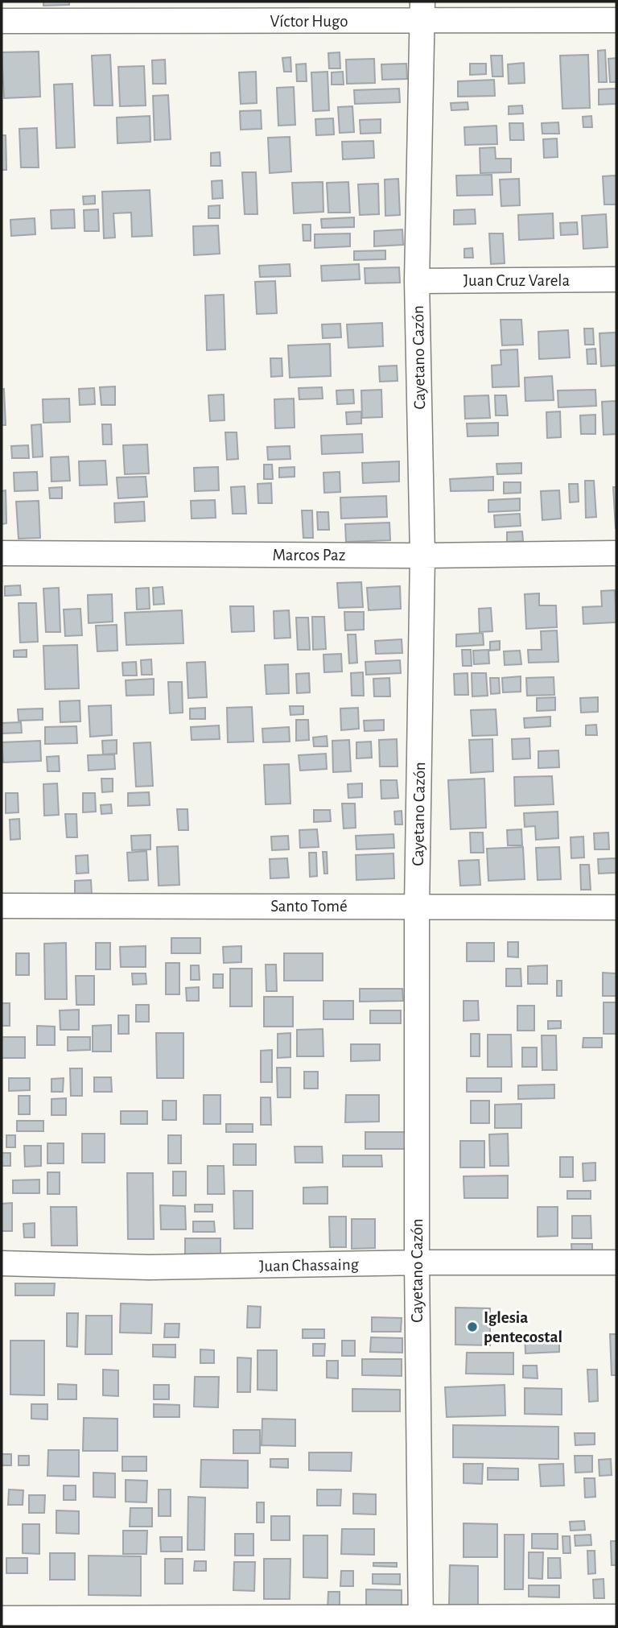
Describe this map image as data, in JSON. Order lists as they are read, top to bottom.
{
  "streets": {
    "street": [
      "Víctor Hugo",
      "Juan Cruz Varela",
      "Cayetano Cazón",
      "Marcos Paz",
      "Santo Tomé",
      "Juan Chassaing"
    ]
  },
  "crossings": [
    ["Víctor Hugo", "Cayetano Cazón"],
    ["Juan Cruz Varela", "Cayetano Cazón"],
    ["Cayetano Cazón", "Marcos Paz"],
    ["Cayetano Cazón", "Santo Tomé"],
    ["Cayetano Cazón", "Juan Chassaing"]
  ],
  "places": ["Iglesia pentecostal"]
}
